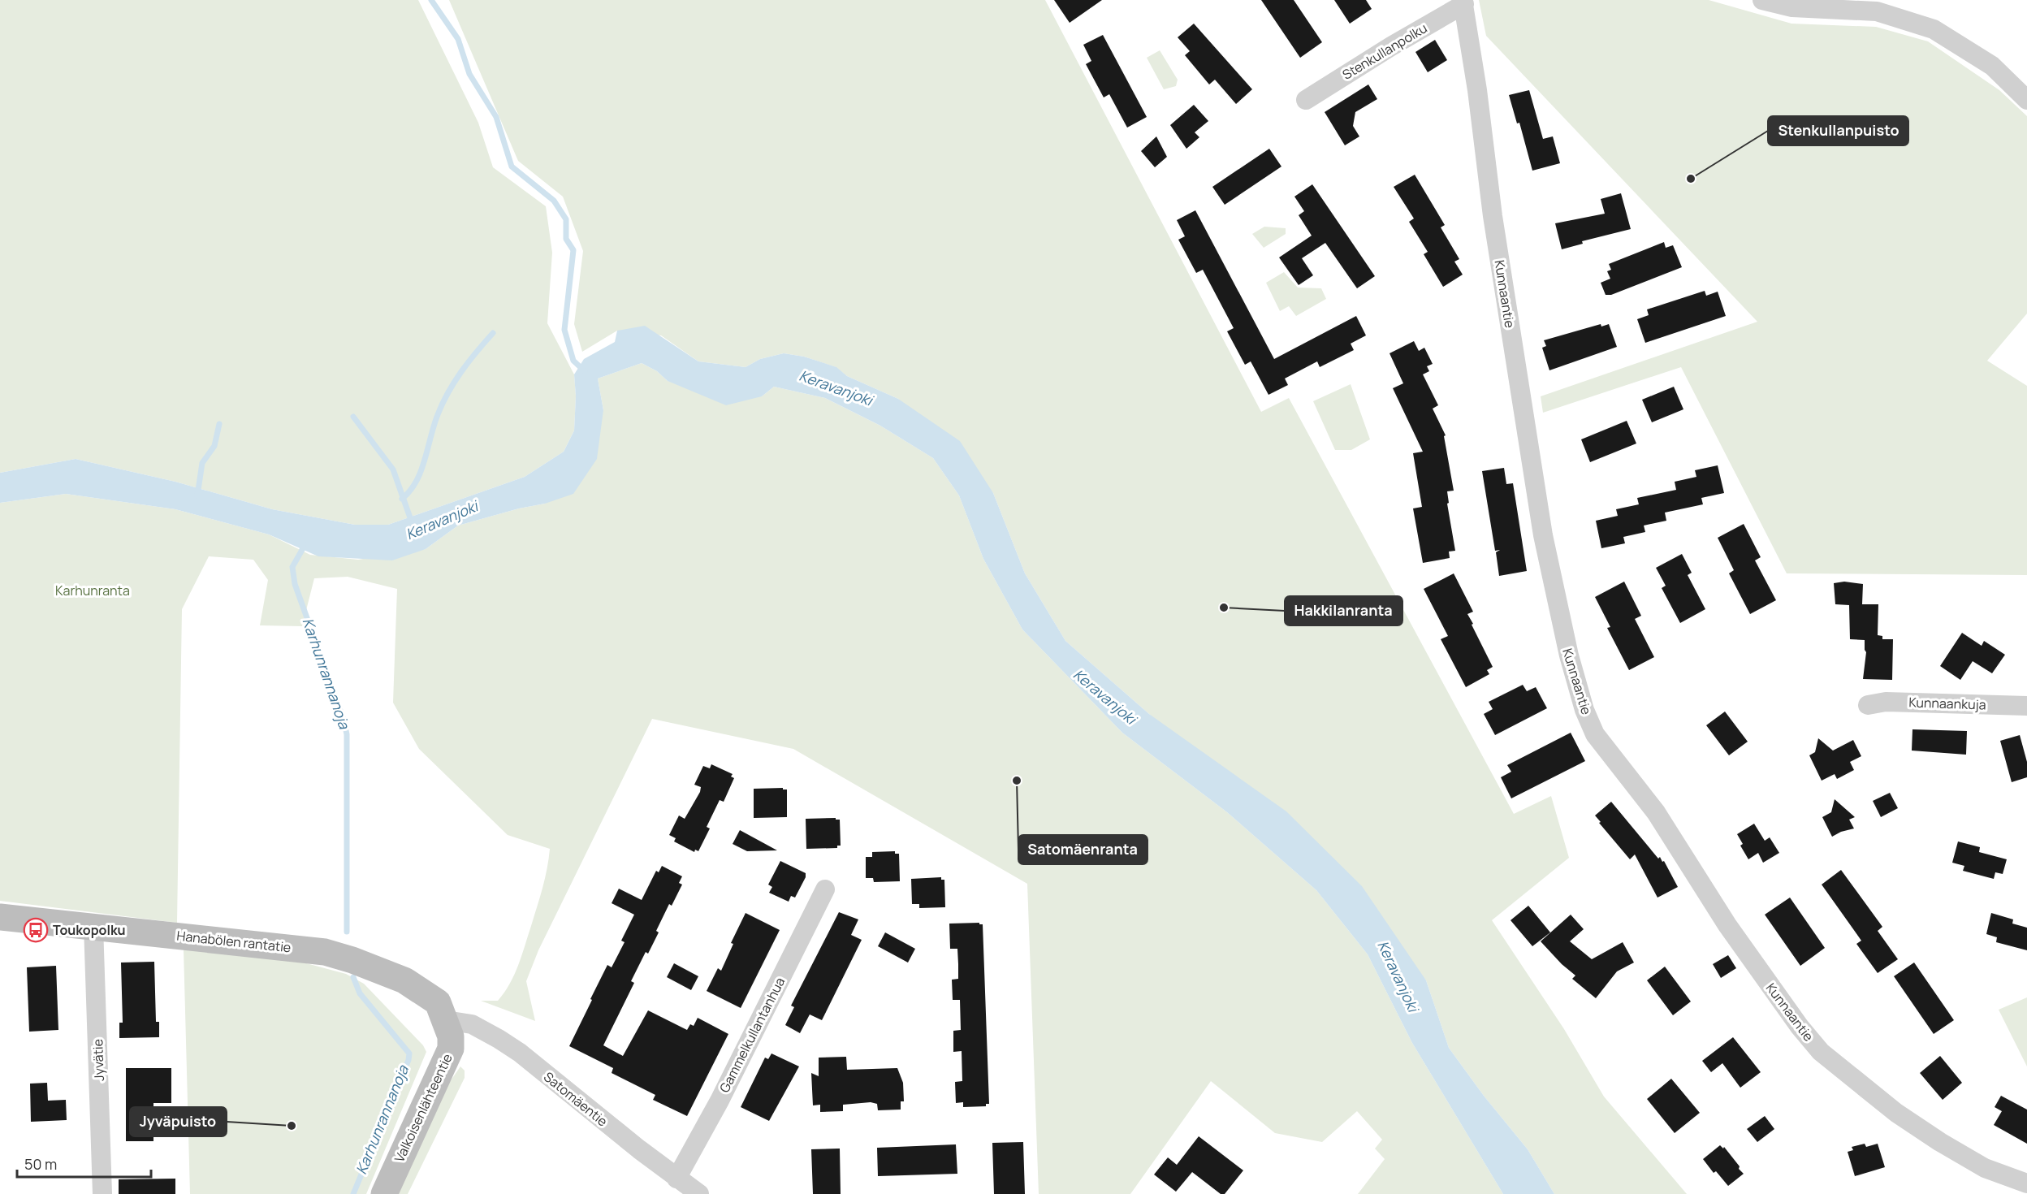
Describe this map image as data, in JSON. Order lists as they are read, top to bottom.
{
  "streets": {
    "street": [
      "Stenkullanpolku",
      "Kunnaantie",
      "Kunnaankuja",
      "Hanabölen rantatie",
      "Gammelkullantanhua",
      "Jyvätie",
      "Satomäentie",
      "Valkoisenlähteentie"
    ]
  },
  "crossings": [
    ["Stenkullanpolku", "Kunnaantie"],
    ["Hanabölen rantatie", "Jyvätie"],
    ["Hanabölen rantatie", "Satomäentie"],
    ["Hanabölen rantatie", "Valkoisenlähteentie"],
    ["Gammelkullantanhua", "Satomäentie"],
    ["Satomäentie", "Valkoisenlähteentie"]
  ],
  "water": ["Keravanjoki", "Karhunrannanoja"],
  "parks": ["Karhunranta"],
  "places": {
    "other": [
      "Stenkullanpuisto",
      "Hakkilanranta",
      "Satomäenranta",
      "Jyväpuisto"
    ],
    "bus stop": ["Toukopolku"]
  },
  "scale_bar": "50 m"
}
